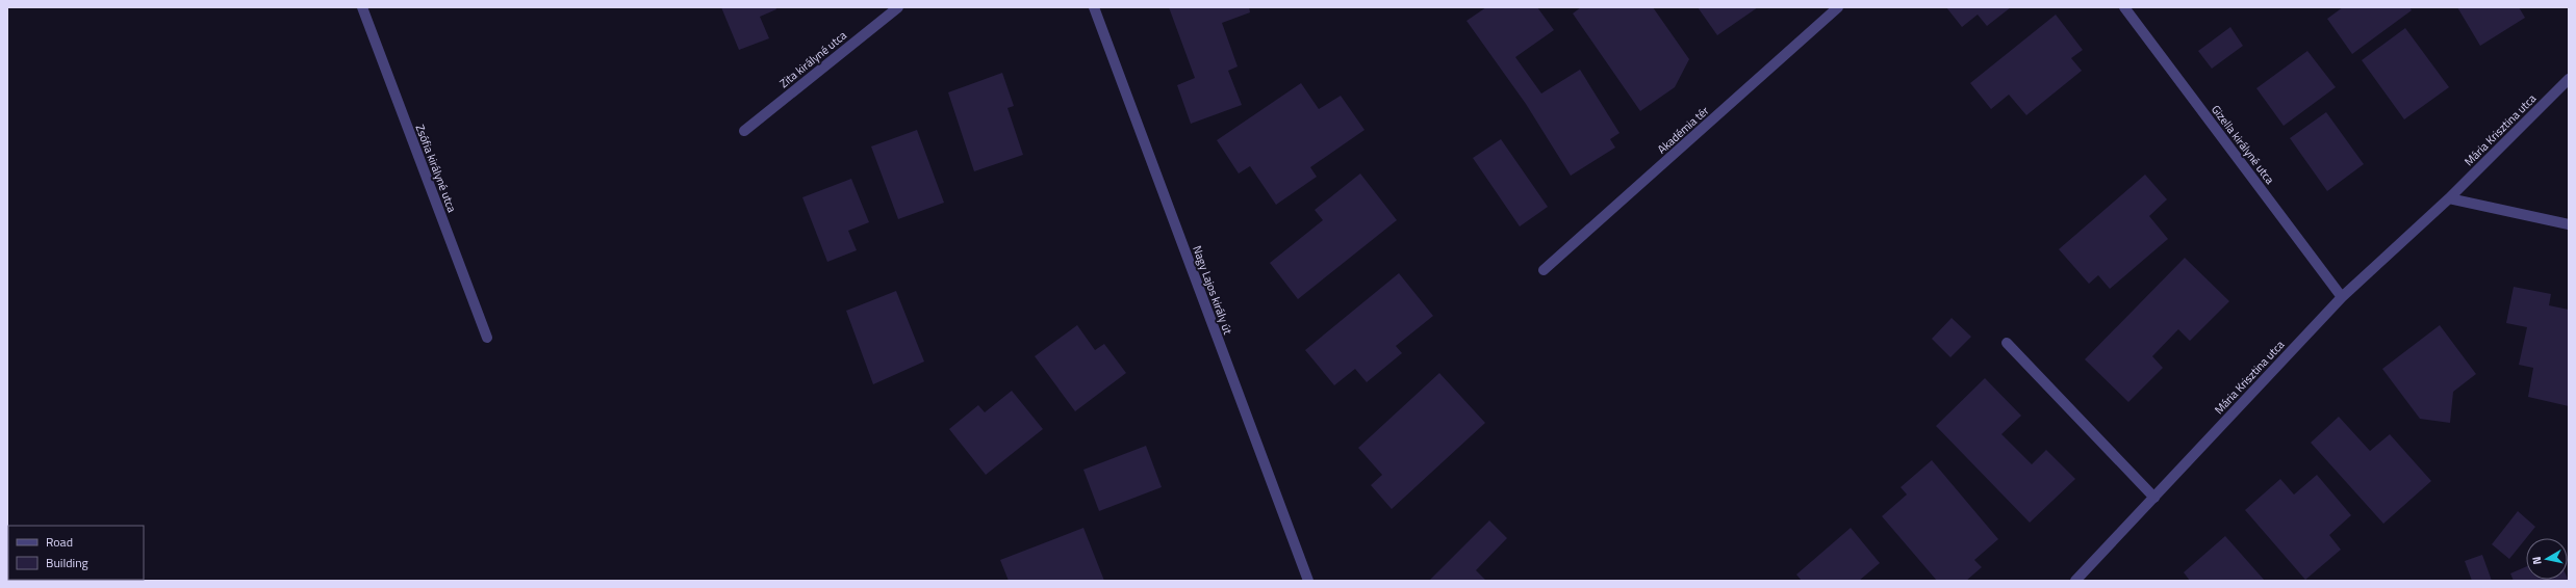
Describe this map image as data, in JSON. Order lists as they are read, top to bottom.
{
  "streets": {
    "street": [
      "Zita királyné utca",
      "Akadémia tér",
      "Mária Krisztina utca",
      "Gizella királyné utca",
      "Zsófia királyné utca",
      "Nagy Lajos király út"
    ]
  },
  "crossings": [
    ["Mária Krisztina utca", "Gizella királyné utca"]
  ],
  "legend": ["Road", "Building"],
  "north": "left"
}
